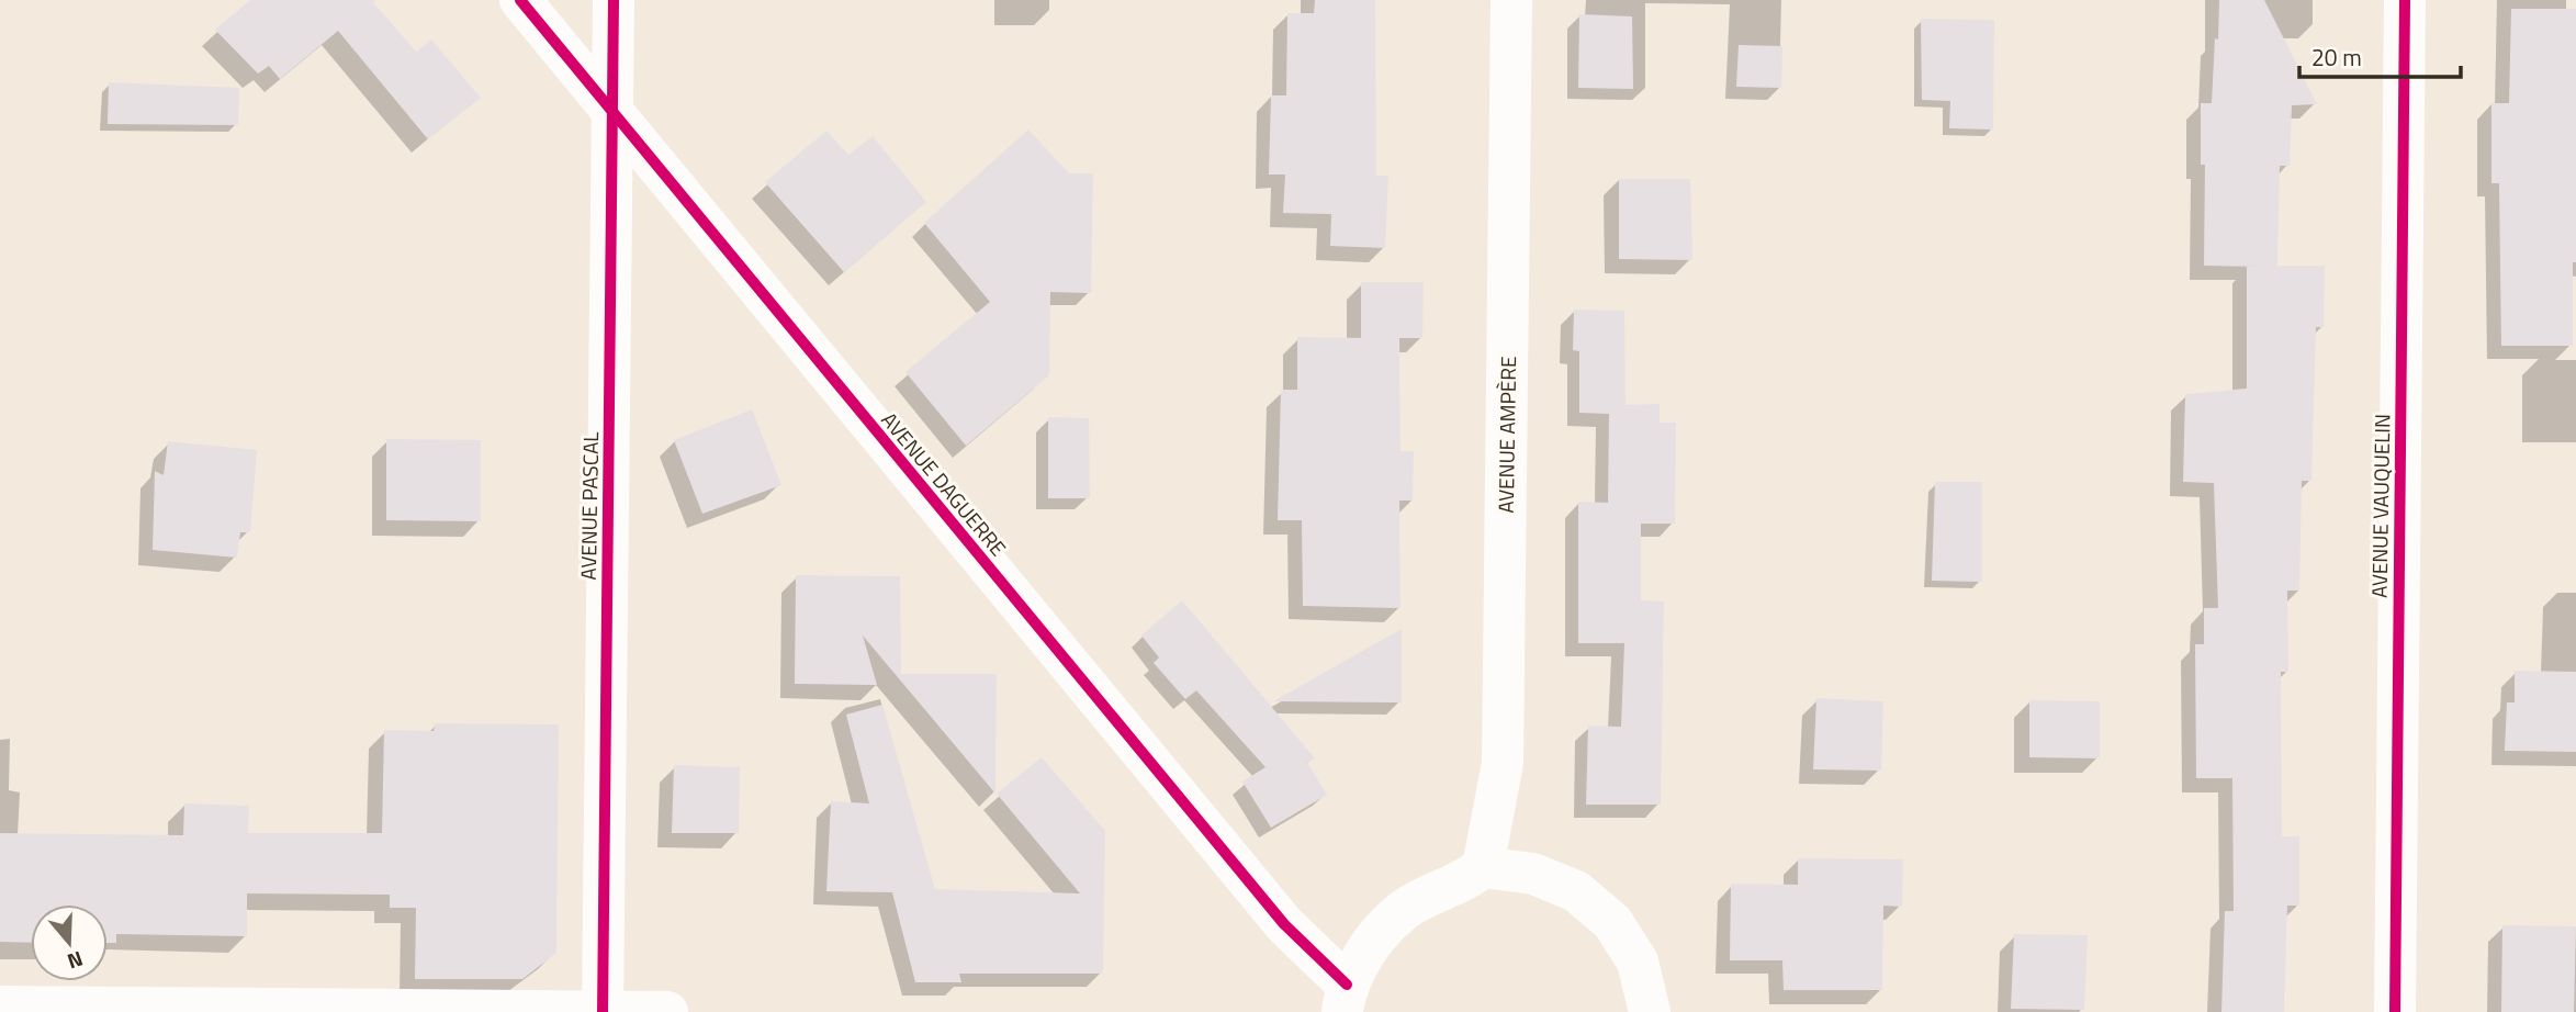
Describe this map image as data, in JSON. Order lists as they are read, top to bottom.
{
  "streets": {
    "street": [
      "AVENUE AMPÈRE",
      "AVENUE DAGUERRE",
      "AVENUE PASCAL",
      "AVENUE VAUQUELIN"
    ]
  },
  "crossings": [
    ["AVENUE DAGUERRE", "AVENUE PASCAL"]
  ],
  "scale_bar": "20 m",
  "north": "bottom"
}
